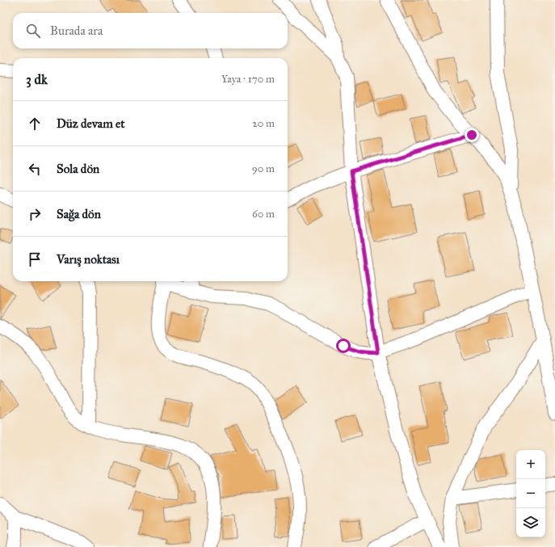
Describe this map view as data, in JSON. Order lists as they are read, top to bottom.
{
  "page": {
    "search": "Burada ara",
    "heading": ["3 dk", "Yaya · 170 m"],
    "list": [
      ["Düz devam et", "20 m"],
      ["Sola dön", "90 m"],
      ["Sağa dön", "60 m"],
      "Varış noktası"
    ],
    "map_buttons": ["+", "−"]
  }
}
